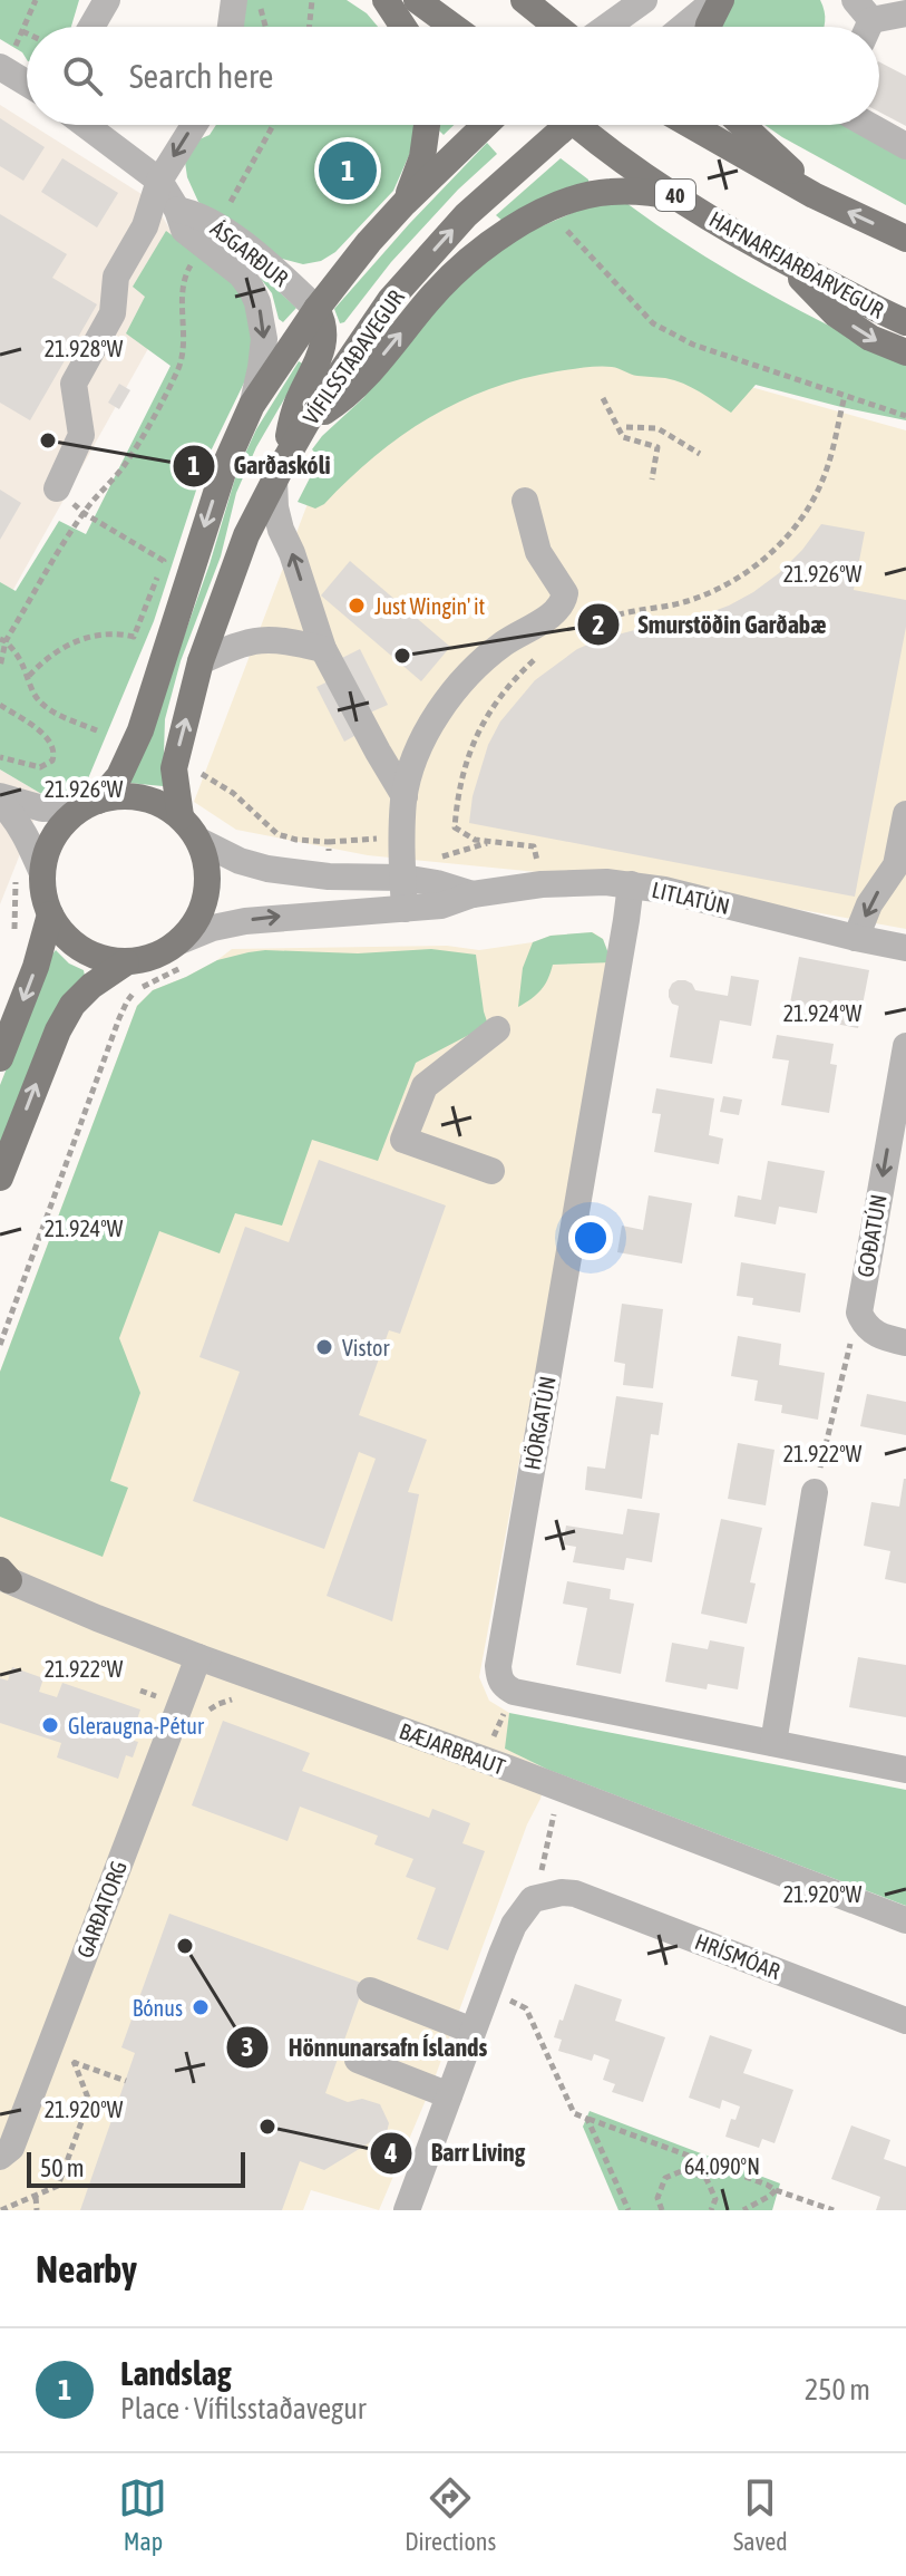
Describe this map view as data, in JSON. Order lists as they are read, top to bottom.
{
  "streets": {
    "main road": ["40", "HAFNARFJARÐARVEGUR", "VÍFILSSTAÐAVEGUR"],
    "street": [
      "ÁSGARÐUR",
      "LITLATÚN",
      "GOÐATÚN",
      "HÖRGATÚN",
      "BÆJARBRAUT",
      "GARÐATORG",
      "HRÍSMÓAR"
    ]
  },
  "crossings": [
    ["VÍFILSSTAÐAVEGUR", "LITLATÚN"],
    ["LITLATÚN", "HÖRGATÚN"],
    ["BÆJARBRAUT", "GARÐATORG"]
  ],
  "one_way": ["ÁSGARÐUR", "GOÐATÚN"],
  "places": [
    "Garðaskóli",
    "Just Wingin' it",
    "Smurstöðin Garðabæ",
    "Vistor",
    "Gleraugna-Pétur",
    "Hönnunarsafn Íslands",
    "Bónus",
    "Barr Living"
  ],
  "scale_bar": "50 m",
  "page": {
    "search": "Search here",
    "pins": "1",
    "scale": "50 m",
    "heading": "Nearby",
    "list": [
      {
        "mark": "1",
        "name": "Landslag",
        "note": "Place · Vífilsstaðavegur",
        "value": "250 m"
      }
    ],
    "nav": ["Map", "Directions", "Saved"]
  },
  "coordinates": [
    "21.928°W",
    "21.926°W",
    "21.924°W",
    "21.922°W",
    "21.920°W",
    "64.090°N"
  ]
}
